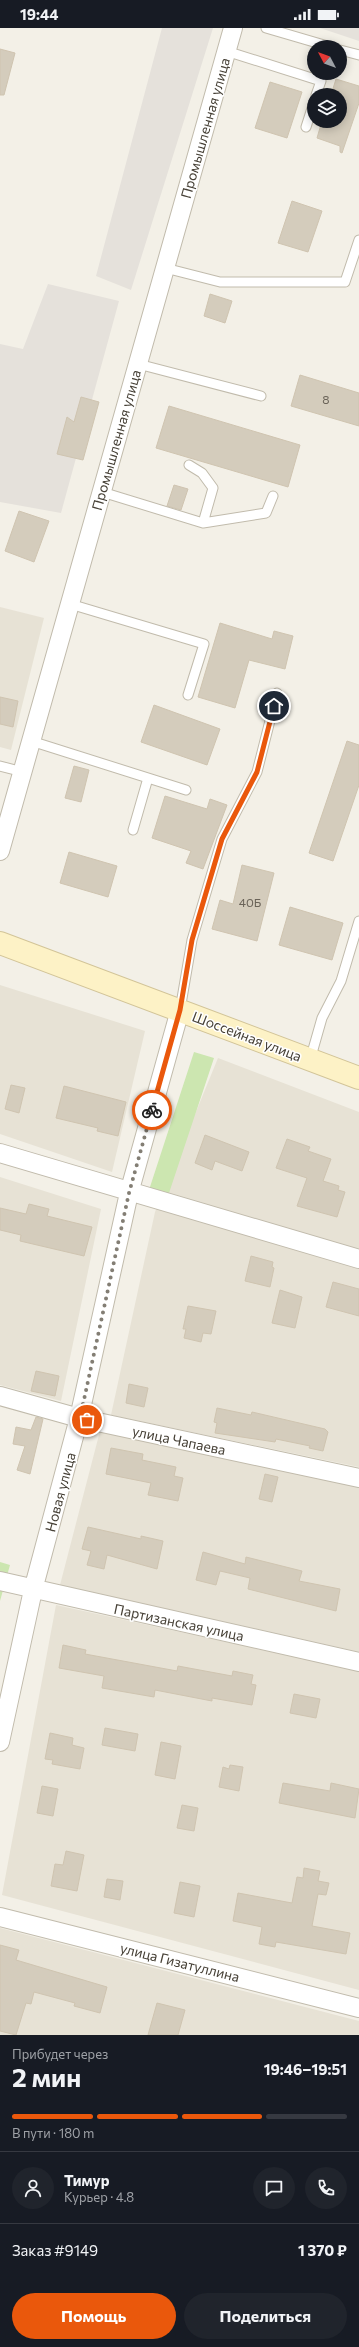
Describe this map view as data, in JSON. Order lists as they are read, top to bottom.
{
  "streets": {
    "main road": ["Шоссейная улица"],
    "street": [
      "Промышленная улица",
      "улица Чапаева",
      "Новая улица",
      "Партизанская улица",
      "улица Гизатуллина"
    ]
  },
  "crossings": [
    ["Шоссейная улица", "Новая улица"],
    ["улица Чапаева", "Новая улица"],
    ["Новая улица", "Партизанская улица"]
  ],
  "house_numbers": ["8", "40Б"],
  "north": "top left",
  "page": {
    "status": "19:44",
    "heading": ["2 мин", "Прибудет через", "19:46–19:51"],
    "panel": [
      "Тимур",
      "Курьер · 4.8",
      "Заказ #9149",
      "1 370 ₽"
    ],
    "bar": "В пути · 180 m",
    "buttons": ["Помощь", "Поделиться"]
  }
}
